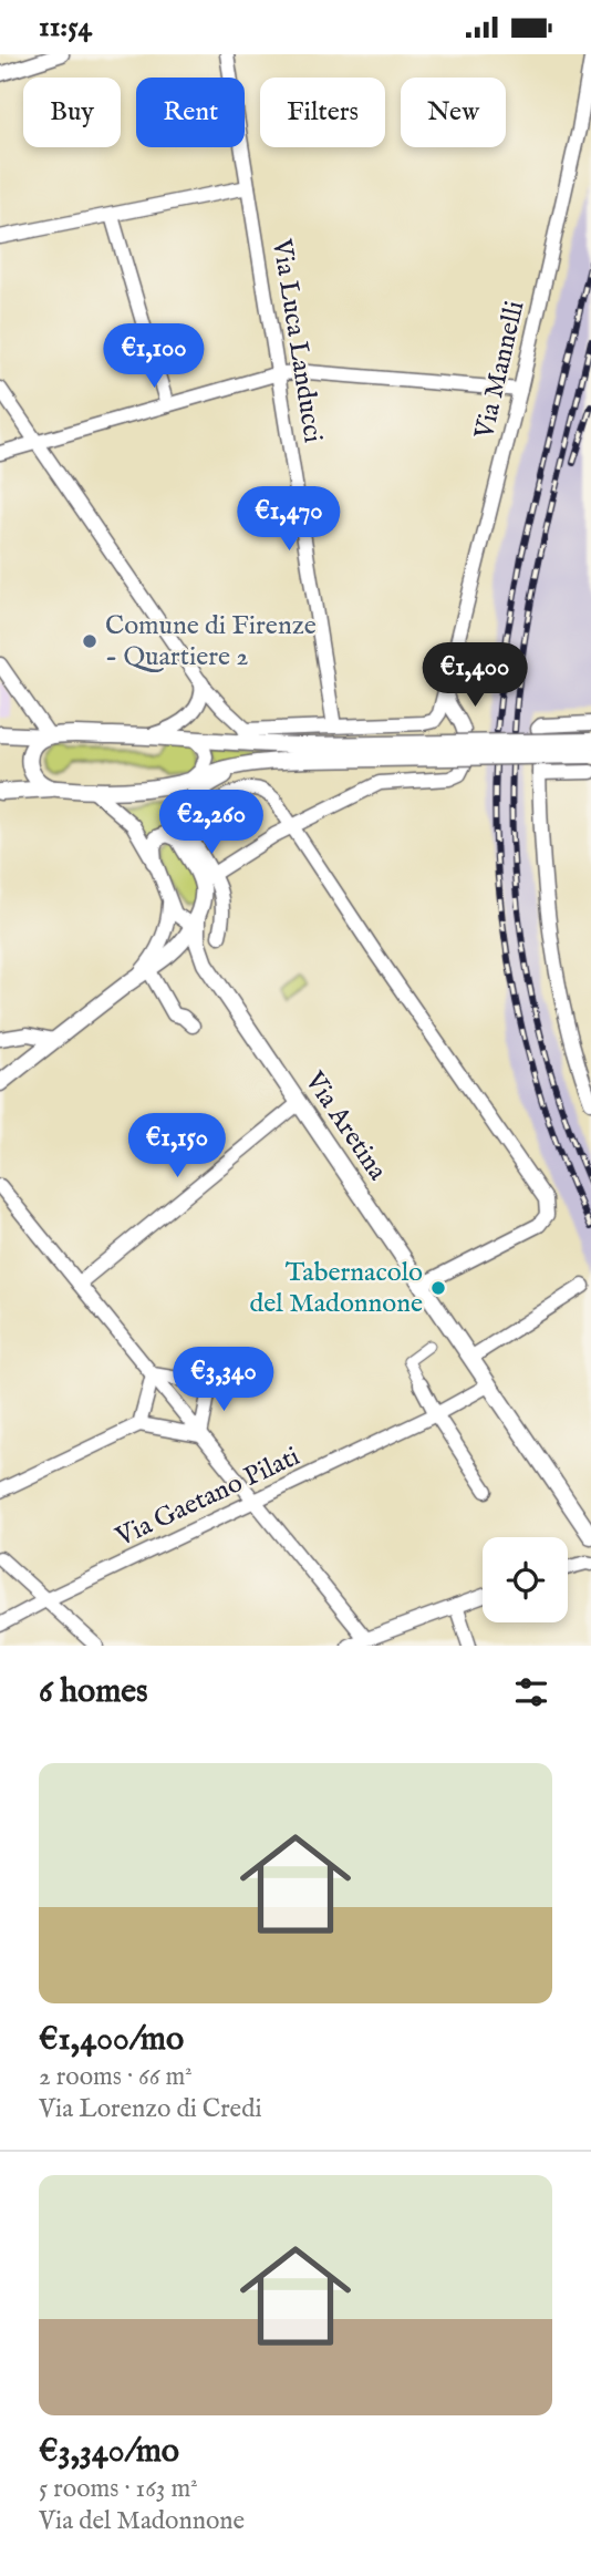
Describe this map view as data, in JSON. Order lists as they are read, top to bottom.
{
  "streets": {
    "street": [
      "Via Luca Landucci",
      "Via Mannelli",
      "Via Aretina",
      "Via Gaetano Pilati"
    ]
  },
  "crossings": [
    ["Via Luca Landucci", "Via Mannelli"],
    ["Via Aretina", "Via Gaetano Pilati"]
  ],
  "places": ["Comune di Firenze - Quartiere 2", "Tabernacolo del Madonnone"],
  "page": {
    "status": "11:54",
    "chip": [
      "Buy",
      "Rent",
      "Filters",
      "New"
    ],
    "price": [
      "€1,100",
      "€1,470",
      "€1,400",
      "€2,260",
      "€1,150",
      "€3,340"
    ],
    "heading": "6 homes",
    "list": [
      {
        "name": "€1,400/mo",
        "note": "2 rooms · 66 m² · Via Lorenzo di Credi"
      },
      {
        "name": "€3,340/mo",
        "note": "5 rooms · 163 m² · Via del Madonnone"
      }
    ]
  }
}
